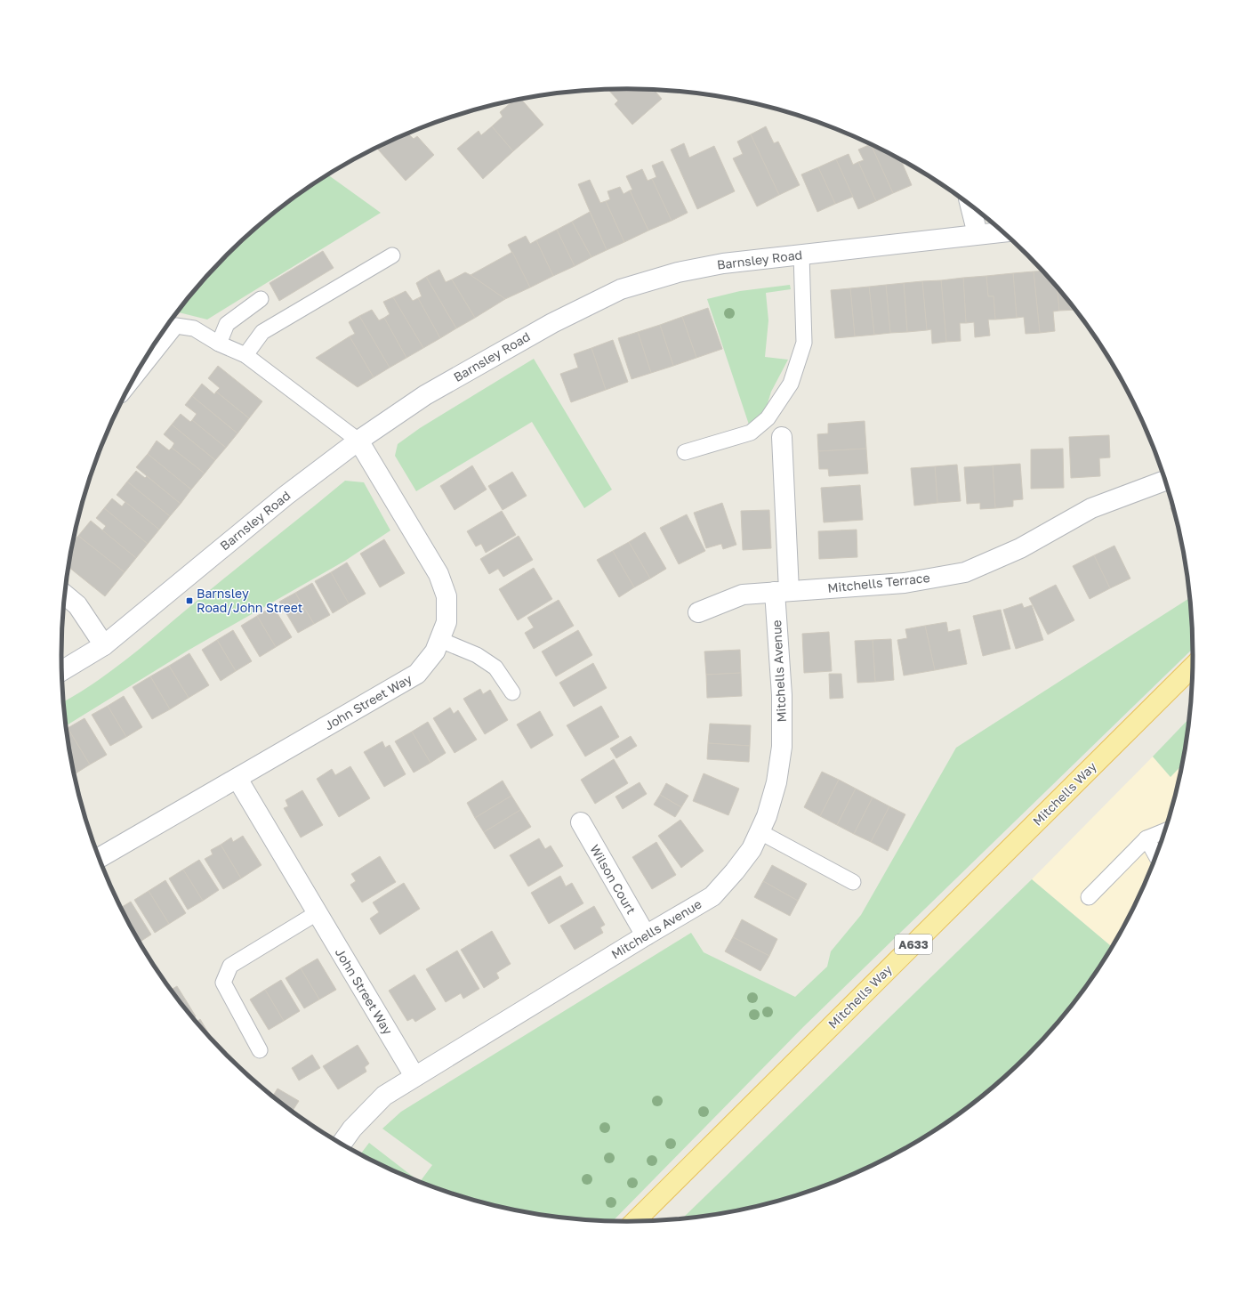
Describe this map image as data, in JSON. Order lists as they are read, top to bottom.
{
  "streets": {
    "main road": ["Mitchells Way", "A633"],
    "street": [
      "Barnsley Road",
      "Mitchells Terrace",
      "Mitchells Avenue",
      "John Street Way",
      "Wilson Court"
    ]
  },
  "crossings": [
    ["Barnsley Road", "John Street Way"],
    ["Mitchells Terrace", "Mitchells Avenue"],
    ["Mitchells Avenue", "John Street Way"],
    ["Mitchells Avenue", "Wilson Court"]
  ],
  "places": {
    "transit": ["Barnsley Road/John Street"]
  }
}
